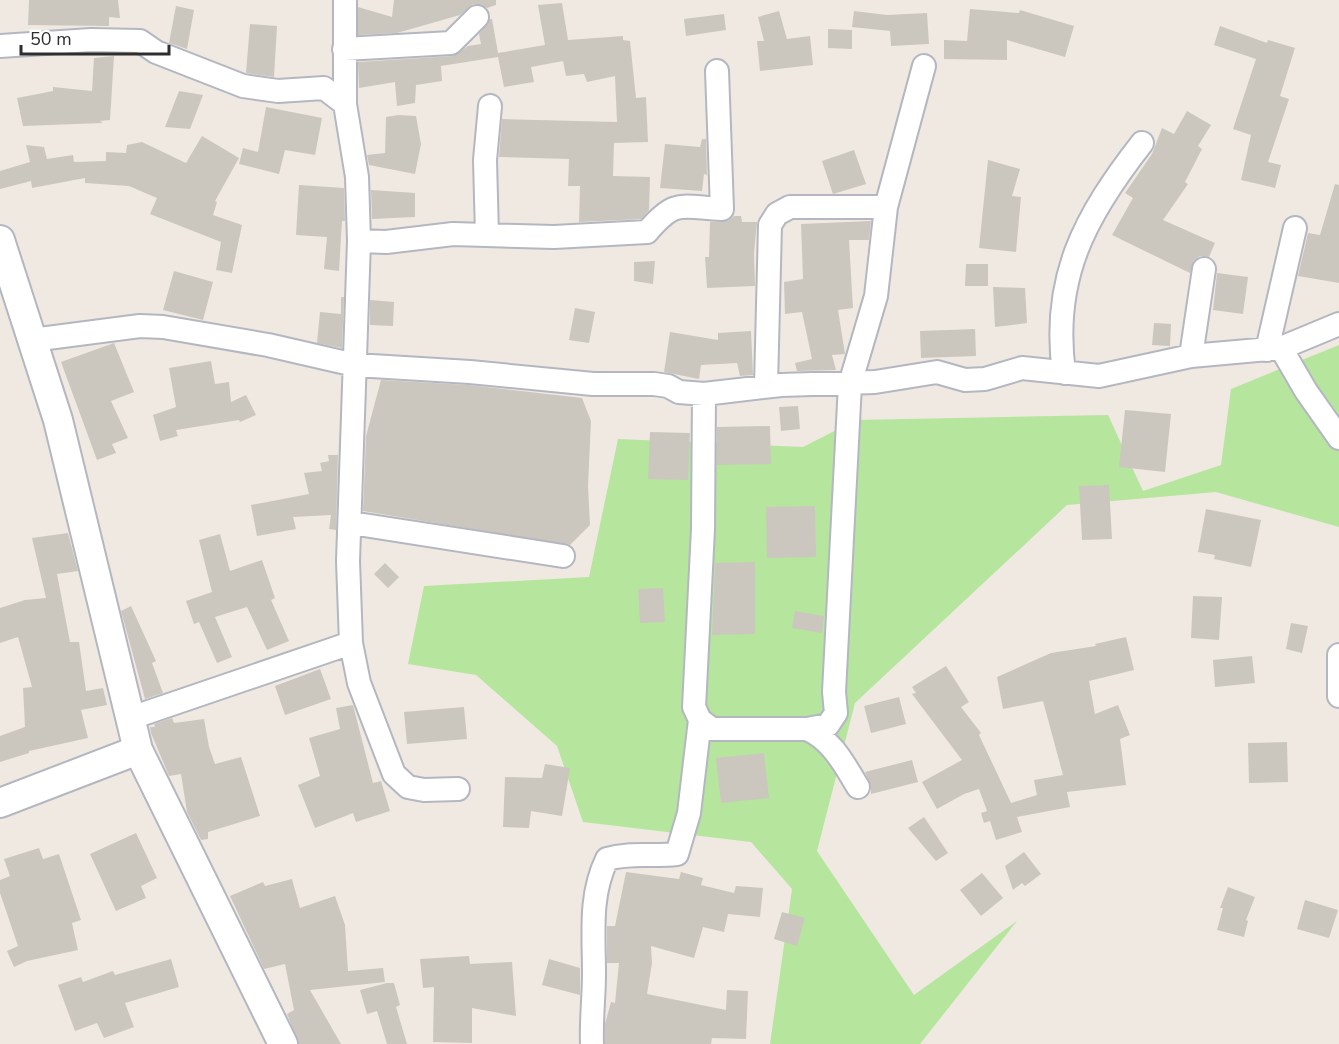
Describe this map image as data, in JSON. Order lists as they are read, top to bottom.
{
  "scale_bar": "50 m"
}
